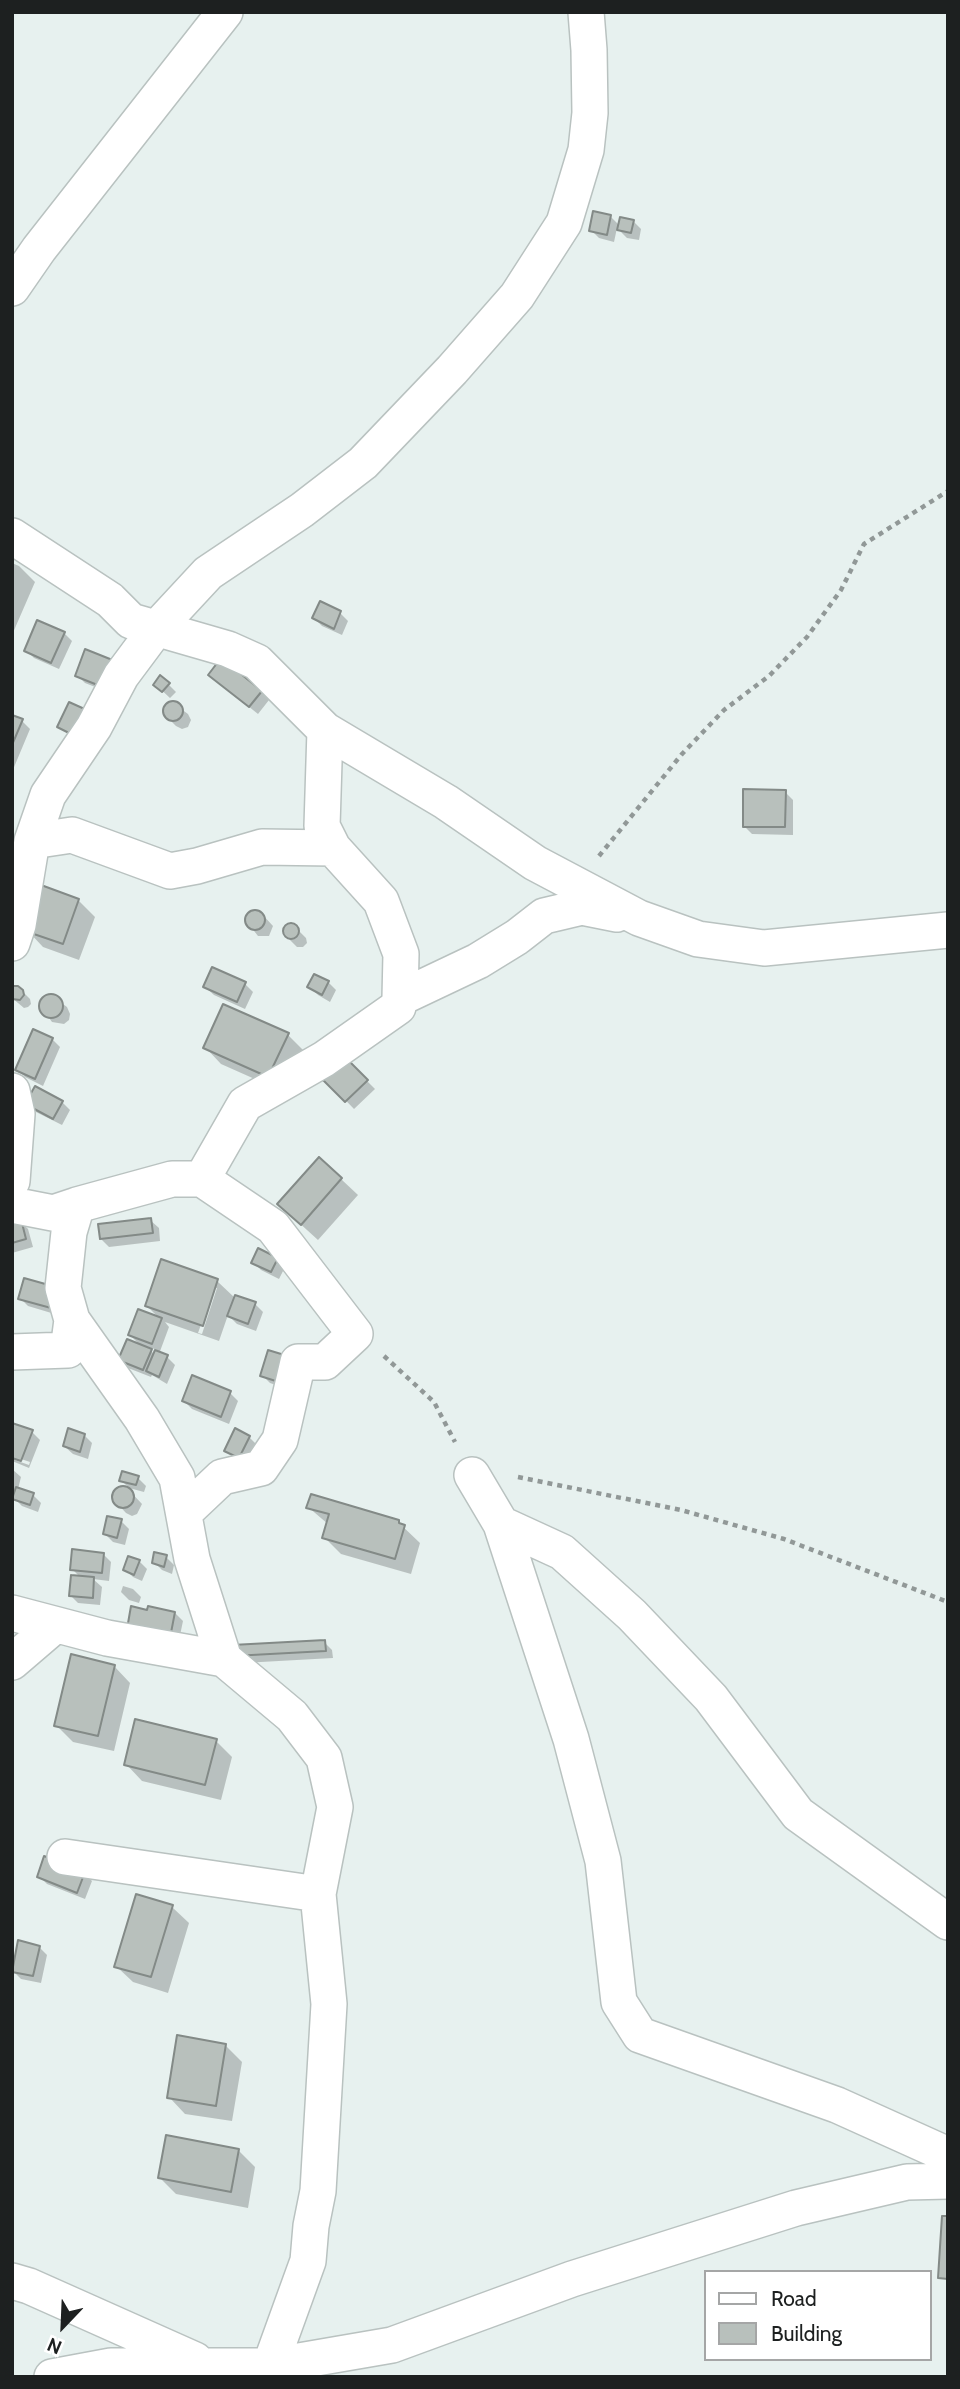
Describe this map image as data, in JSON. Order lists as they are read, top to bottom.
{
  "legend": ["Road", "Building"],
  "north": "bottom left"
}
